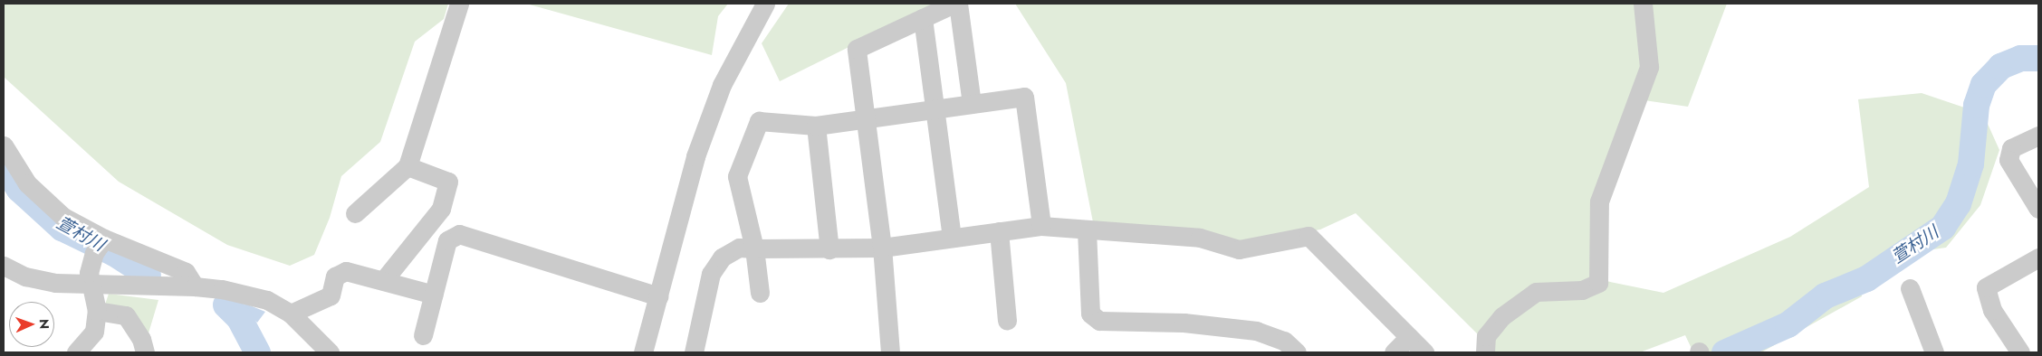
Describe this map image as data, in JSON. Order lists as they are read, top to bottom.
{
  "water": ["萱村川"],
  "north": "right"
}
